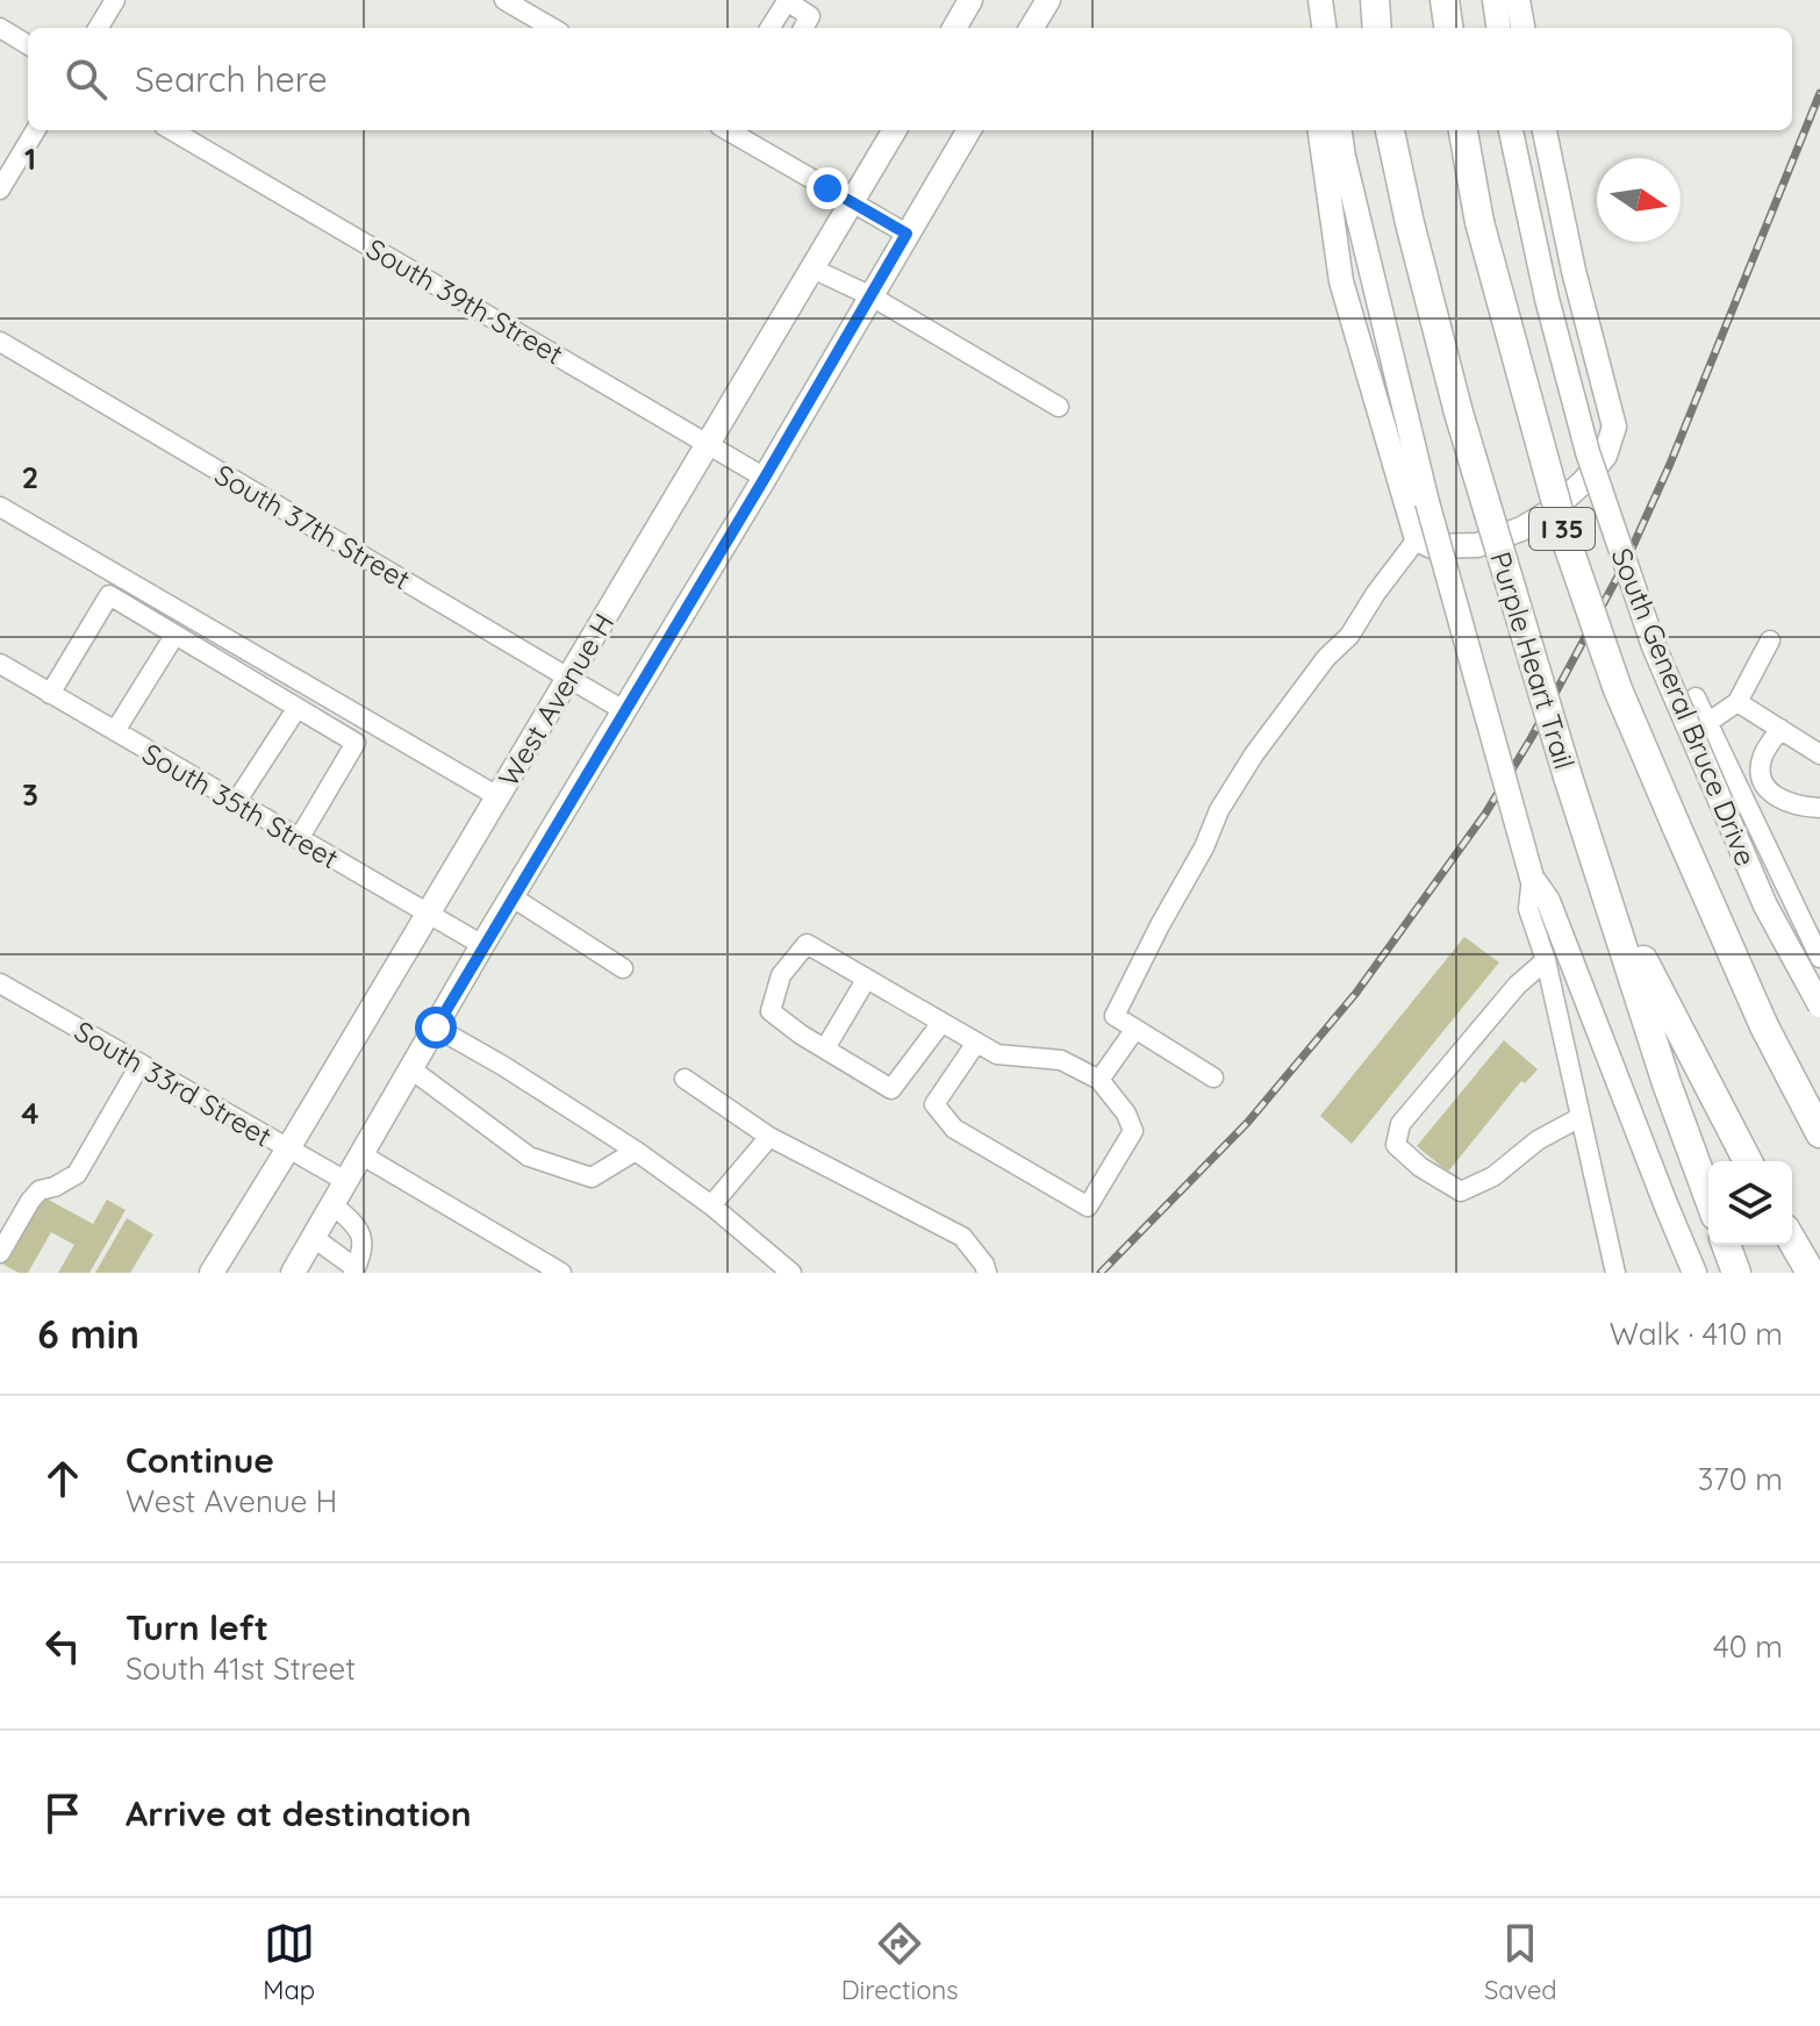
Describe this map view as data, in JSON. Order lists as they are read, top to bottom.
{
  "streets": {
    "highway": ["I 35", "Purple Heart Trail"],
    "main road": ["West Avenue H", "South General Bruce Drive"],
    "street": [
      "South 39th Street",
      "South 37th Street",
      "South 35th Street",
      "South 33rd Street"
    ]
  },
  "crossings": [
    ["South 39th Street", "West Avenue H"],
    ["South 37th Street", "West Avenue H"],
    ["West Avenue H", "South 35th Street"],
    ["West Avenue H", "South 33rd Street"]
  ],
  "north": "right",
  "page": {
    "search": "Search here",
    "heading": ["6 min", "Walk · 410 m"],
    "list": [
      ["Continue", "West Avenue H", "370 m"],
      ["Turn left", "South 41st Street", "40 m"],
      "Arrive at destination"
    ],
    "nav": ["Map", "Directions", "Saved"]
  },
  "grid": {
    "rows": [
      "1",
      "2",
      "3",
      "4"
    ]
  }
}
